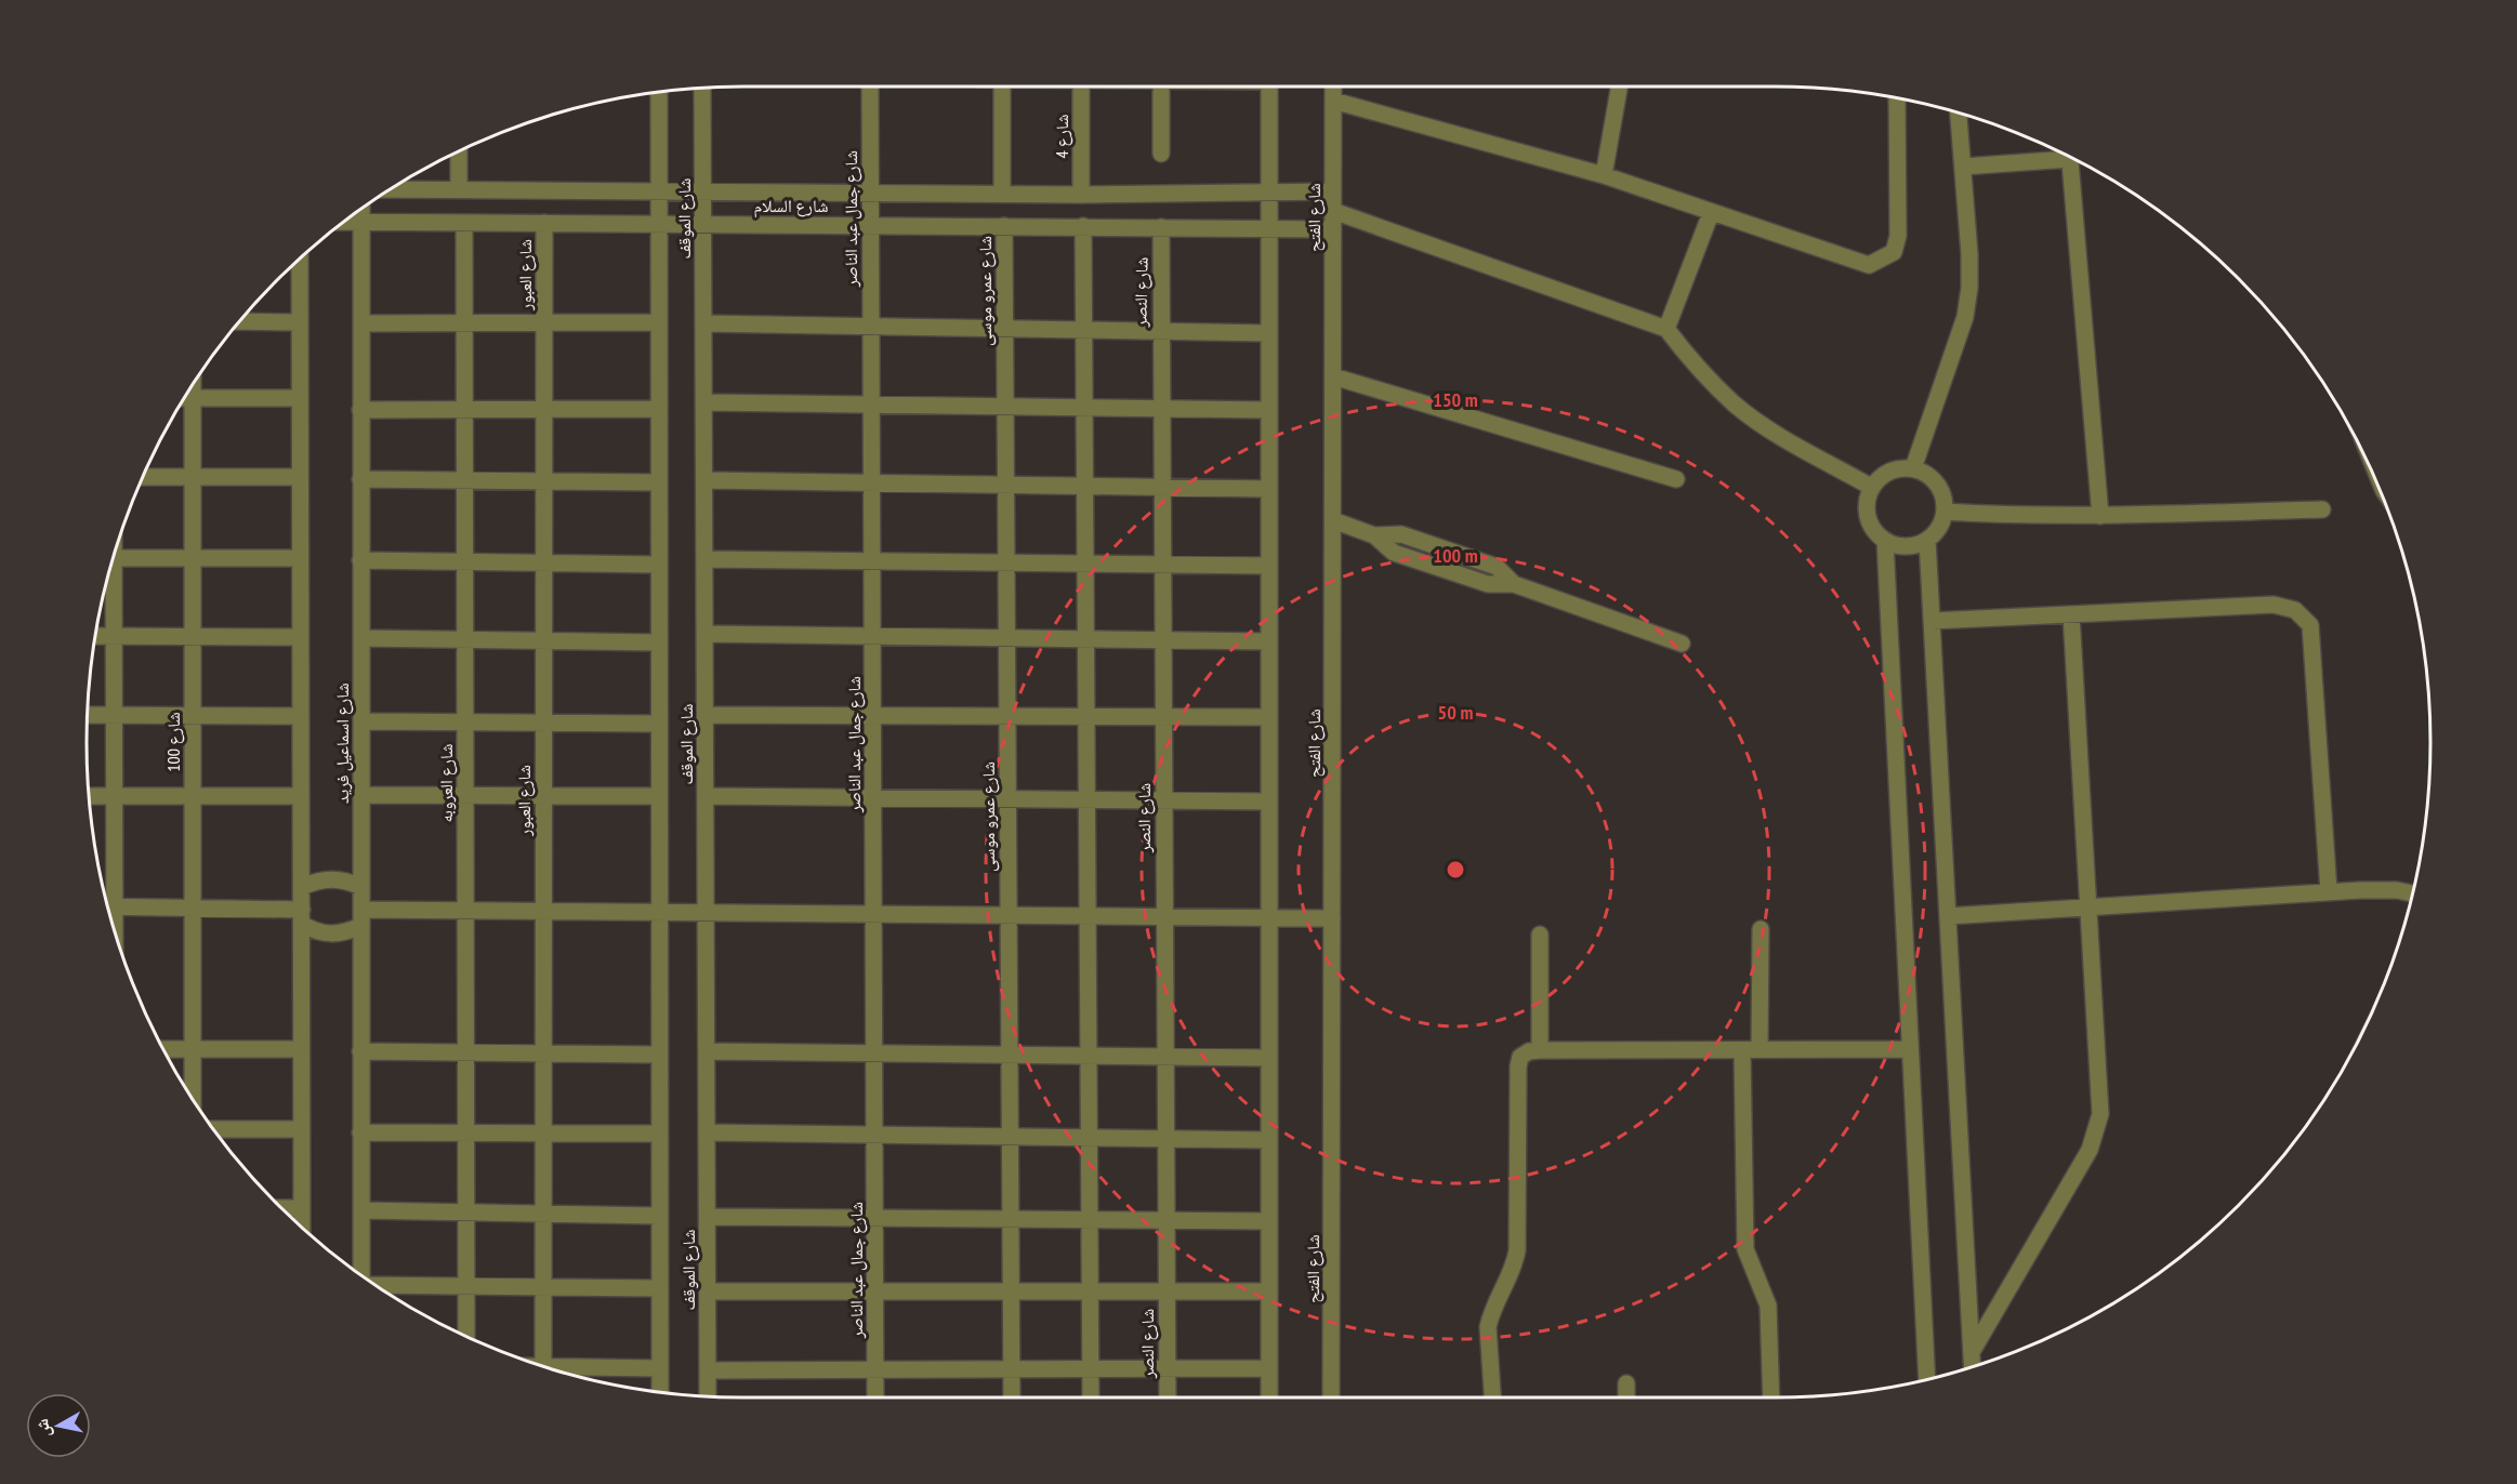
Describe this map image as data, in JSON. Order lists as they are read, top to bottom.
{
  "streets": {
    "street": [
      "شارع 4",
      "شارع السلام",
      "شارع الفتح",
      "شارع الموقف",
      "شارع جمال عبد الناصر",
      "شارع العبور",
      "شارع عمرو موسى",
      "شارع النصر",
      "شارع 100",
      "شارع اسماعيل فريد",
      "شارع العروبه"
    ]
  },
  "crossings": [
    ["شارع 4", "شارع السلام"],
    ["شارع السلام", "شارع الفتح"],
    ["شارع السلام", "شارع الموقف"],
    ["شارع السلام", "شارع جمال عبد الناصر"],
    ["شارع السلام", "شارع العبور"],
    ["شارع السلام", "شارع عمرو موسى"],
    ["شارع السلام", "شارع النصر"],
    ["شارع السلام", "شارع اسماعيل فريد"],
    ["شارع السلام", "شارع العروبه"]
  ],
  "north": "left",
  "rings": ["150 m", "100 m", "50 m"]
}
